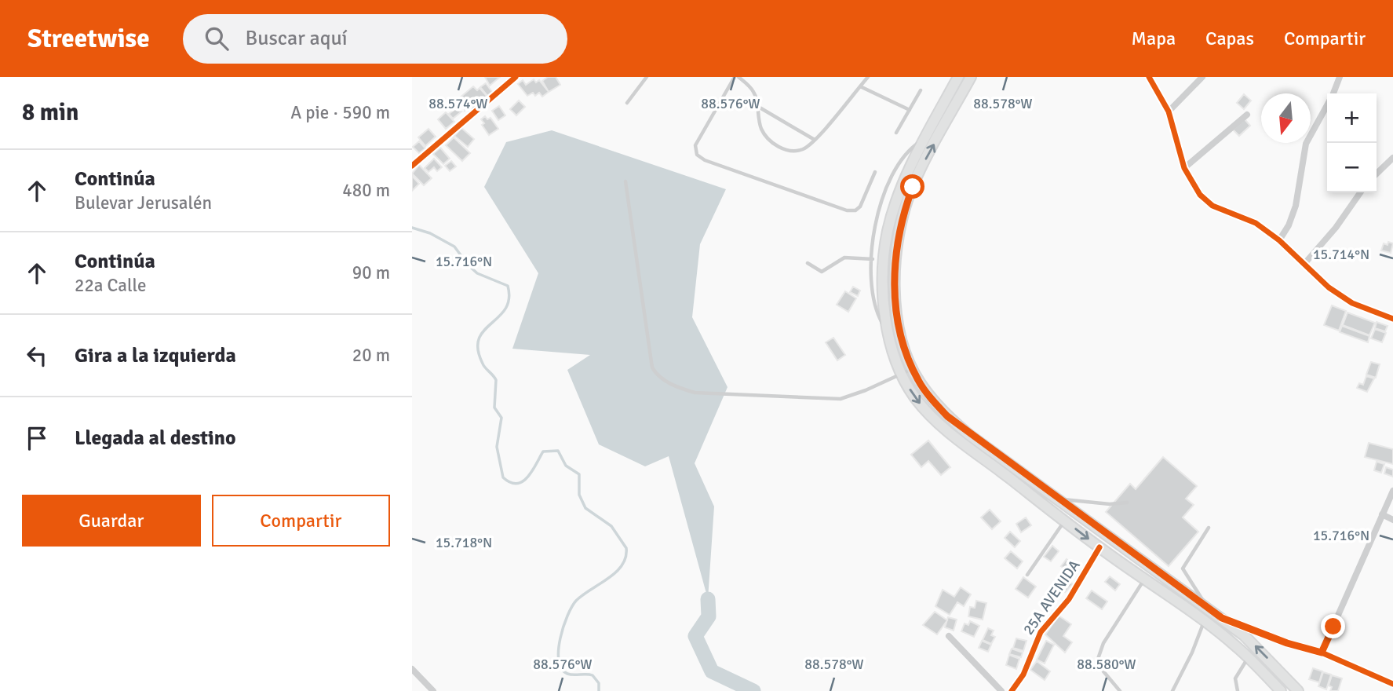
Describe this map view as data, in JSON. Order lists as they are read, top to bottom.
{
  "streets": {
    "street": ["25A AVENIDA"]
  },
  "north": "bottom",
  "page": {
    "header": "Streetwise",
    "search": "Buscar aquí",
    "nav": ["Mapa", "Capas", "Compartir"],
    "heading": ["8 min", "A pie · 590 m"],
    "map_buttons": ["+", "−"],
    "list": [
      ["Continúa", "Bulevar Jerusalén", "480 m"],
      ["Continúa", "22a Calle", "90 m"],
      ["Gira a la izquierda", "20 m"],
      "Llegada al destino"
    ],
    "buttons": ["Guardar", "Compartir"]
  },
  "coordinates": [
    "88.574°W",
    "88.576°W",
    "88.578°W",
    "15.714°N",
    "15.716°N",
    "15.718°N",
    "88.580°W"
  ]
}
